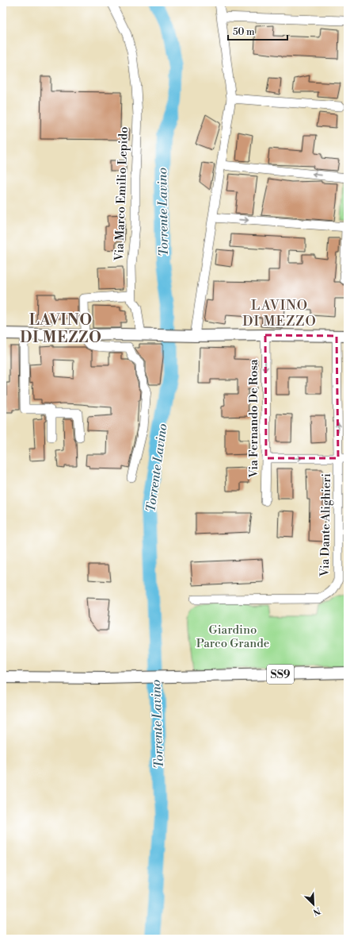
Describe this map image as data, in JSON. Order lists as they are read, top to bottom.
{
  "streets": {
    "main road": ["SS9"],
    "street": ["Via Marco Emilio Lepido", "Via Fernando De Rosa", "Via Dante Alighieri"]
  },
  "one_way": ["Via Fernando De Rosa"],
  "districts": ["LAVINO DI MEZZO", "LAVINO DI MEZZO"],
  "water": ["Torrente Lavino"],
  "parks": ["Giardino Parco Grande"],
  "scale_bar": "50 m",
  "north": "bottom right"
}
